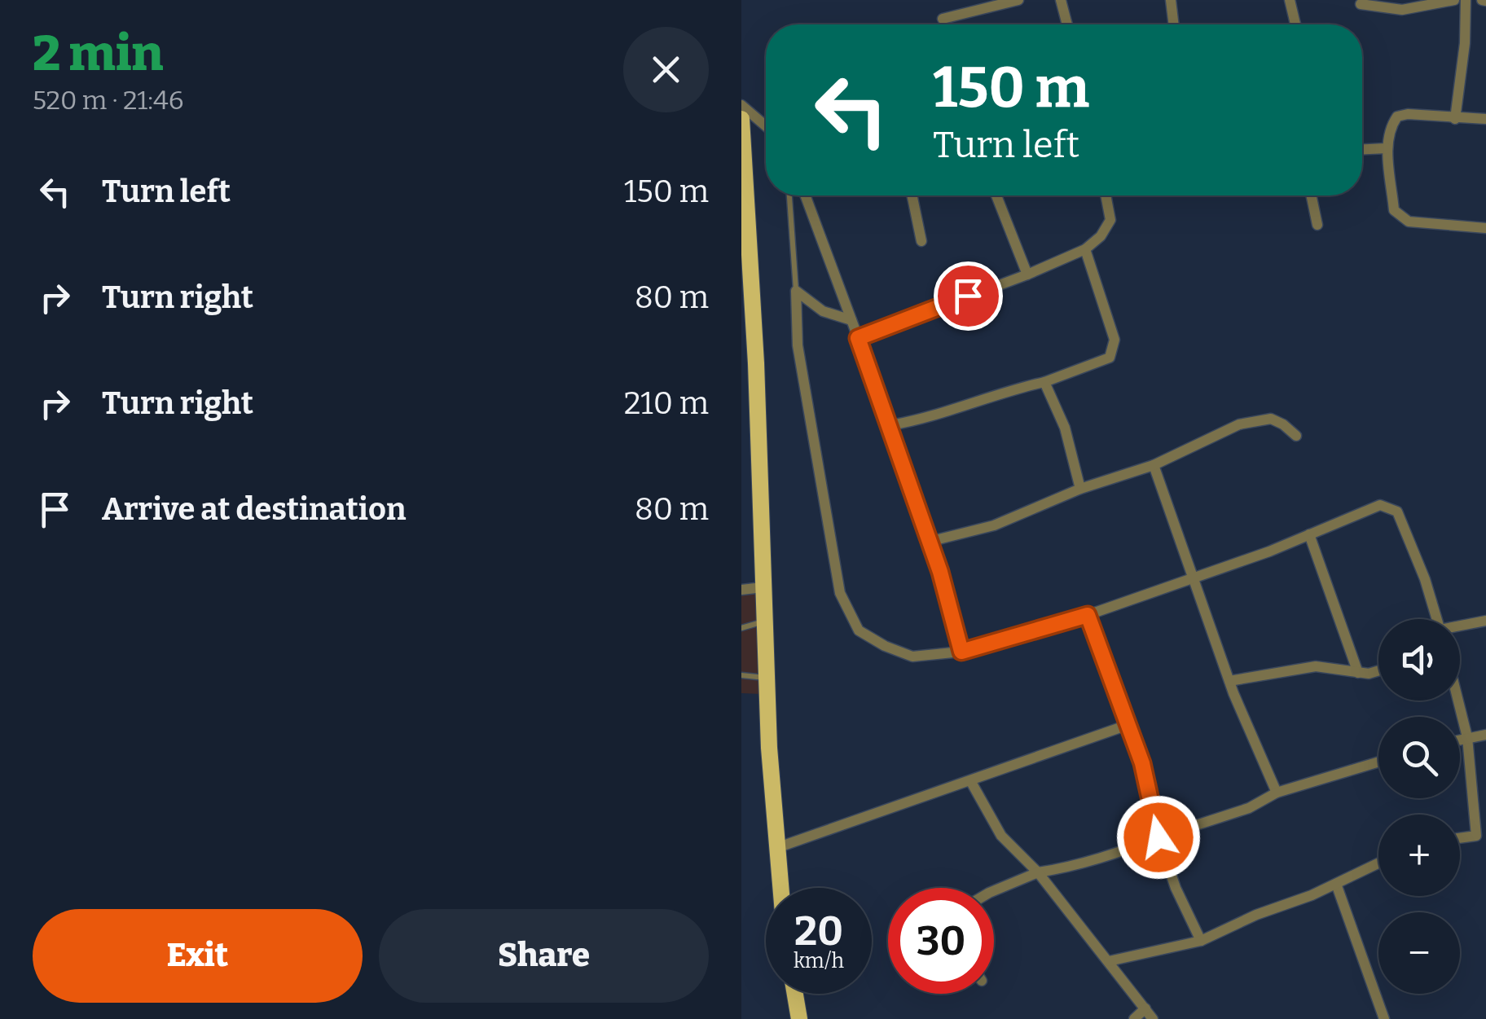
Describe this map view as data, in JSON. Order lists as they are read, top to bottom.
{
  "page": {
    "heading": ["2 min", "520 m · 21:46"],
    "turn": ["150 m", "Turn left"],
    "list": [
      {
        "name": "Turn left",
        "value": "150 m"
      },
      {
        "name": "Turn right",
        "value": "80 m"
      },
      {
        "name": "Turn right",
        "value": "210 m"
      },
      {
        "name": "Arrive at destination",
        "value": "80 m"
      }
    ],
    "map_buttons": ["+", "−"],
    "speed": "20 km/h",
    "limit": "30",
    "buttons": ["Exit", "Share"]
  }
}
